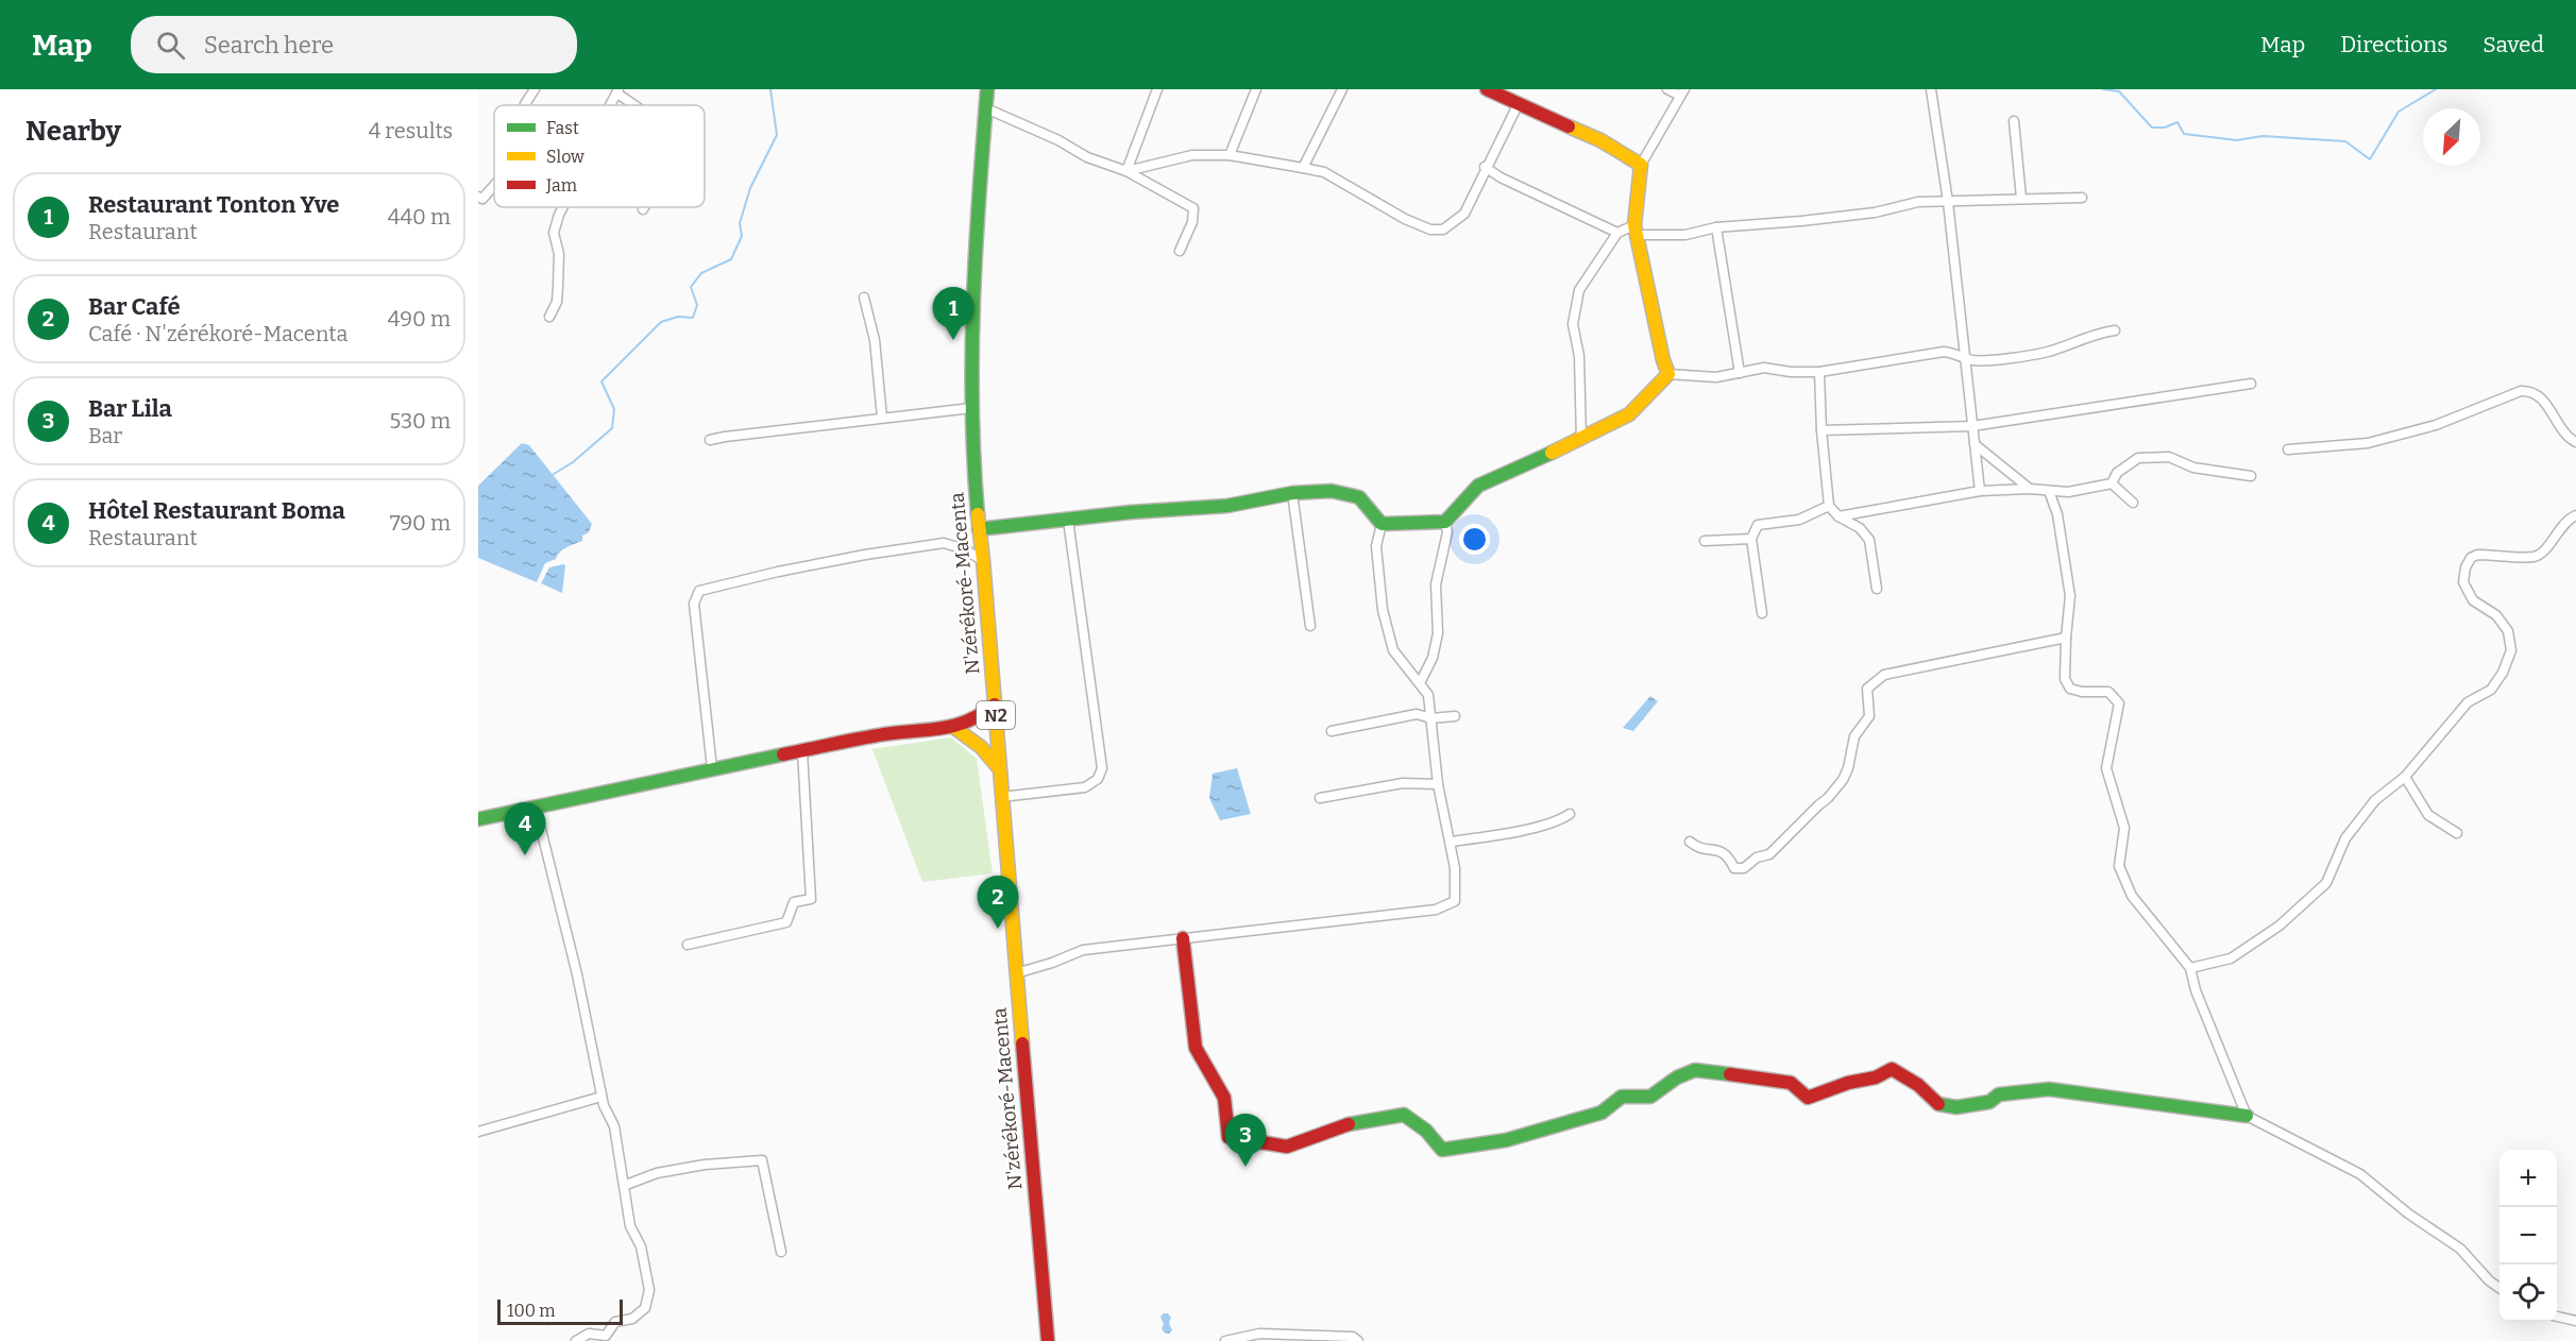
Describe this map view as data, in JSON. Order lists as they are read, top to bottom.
{
  "streets": {
    "main road": ["N'zérékoré-Macenta", "N2"]
  },
  "legend": ["Fast", "Slow", "Jam"],
  "scale_bar": "100 m",
  "north": "bottom left",
  "page": {
    "header": "Map",
    "search": "Search here",
    "nav": ["Map", "Directions", "Saved"],
    "heading": ["Nearby", "4 results"],
    "list": [
      {
        "mark": "1",
        "name": "Restaurant Tonton Yve",
        "note": "Restaurant",
        "value": "440 m"
      },
      {
        "mark": "2",
        "name": "Bar Café",
        "note": "Café · N'zérékoré-Macenta",
        "value": "490 m"
      },
      {
        "mark": "3",
        "name": "Bar Lila",
        "note": "Bar",
        "value": "530 m"
      },
      {
        "mark": "4",
        "name": "Hôtel Restaurant Boma",
        "note": "Restaurant",
        "value": "790 m"
      }
    ],
    "pins": [
      "1",
      "4",
      "2",
      "3"
    ],
    "map_buttons": ["+", "−"],
    "scale": "100 m"
  }
}
